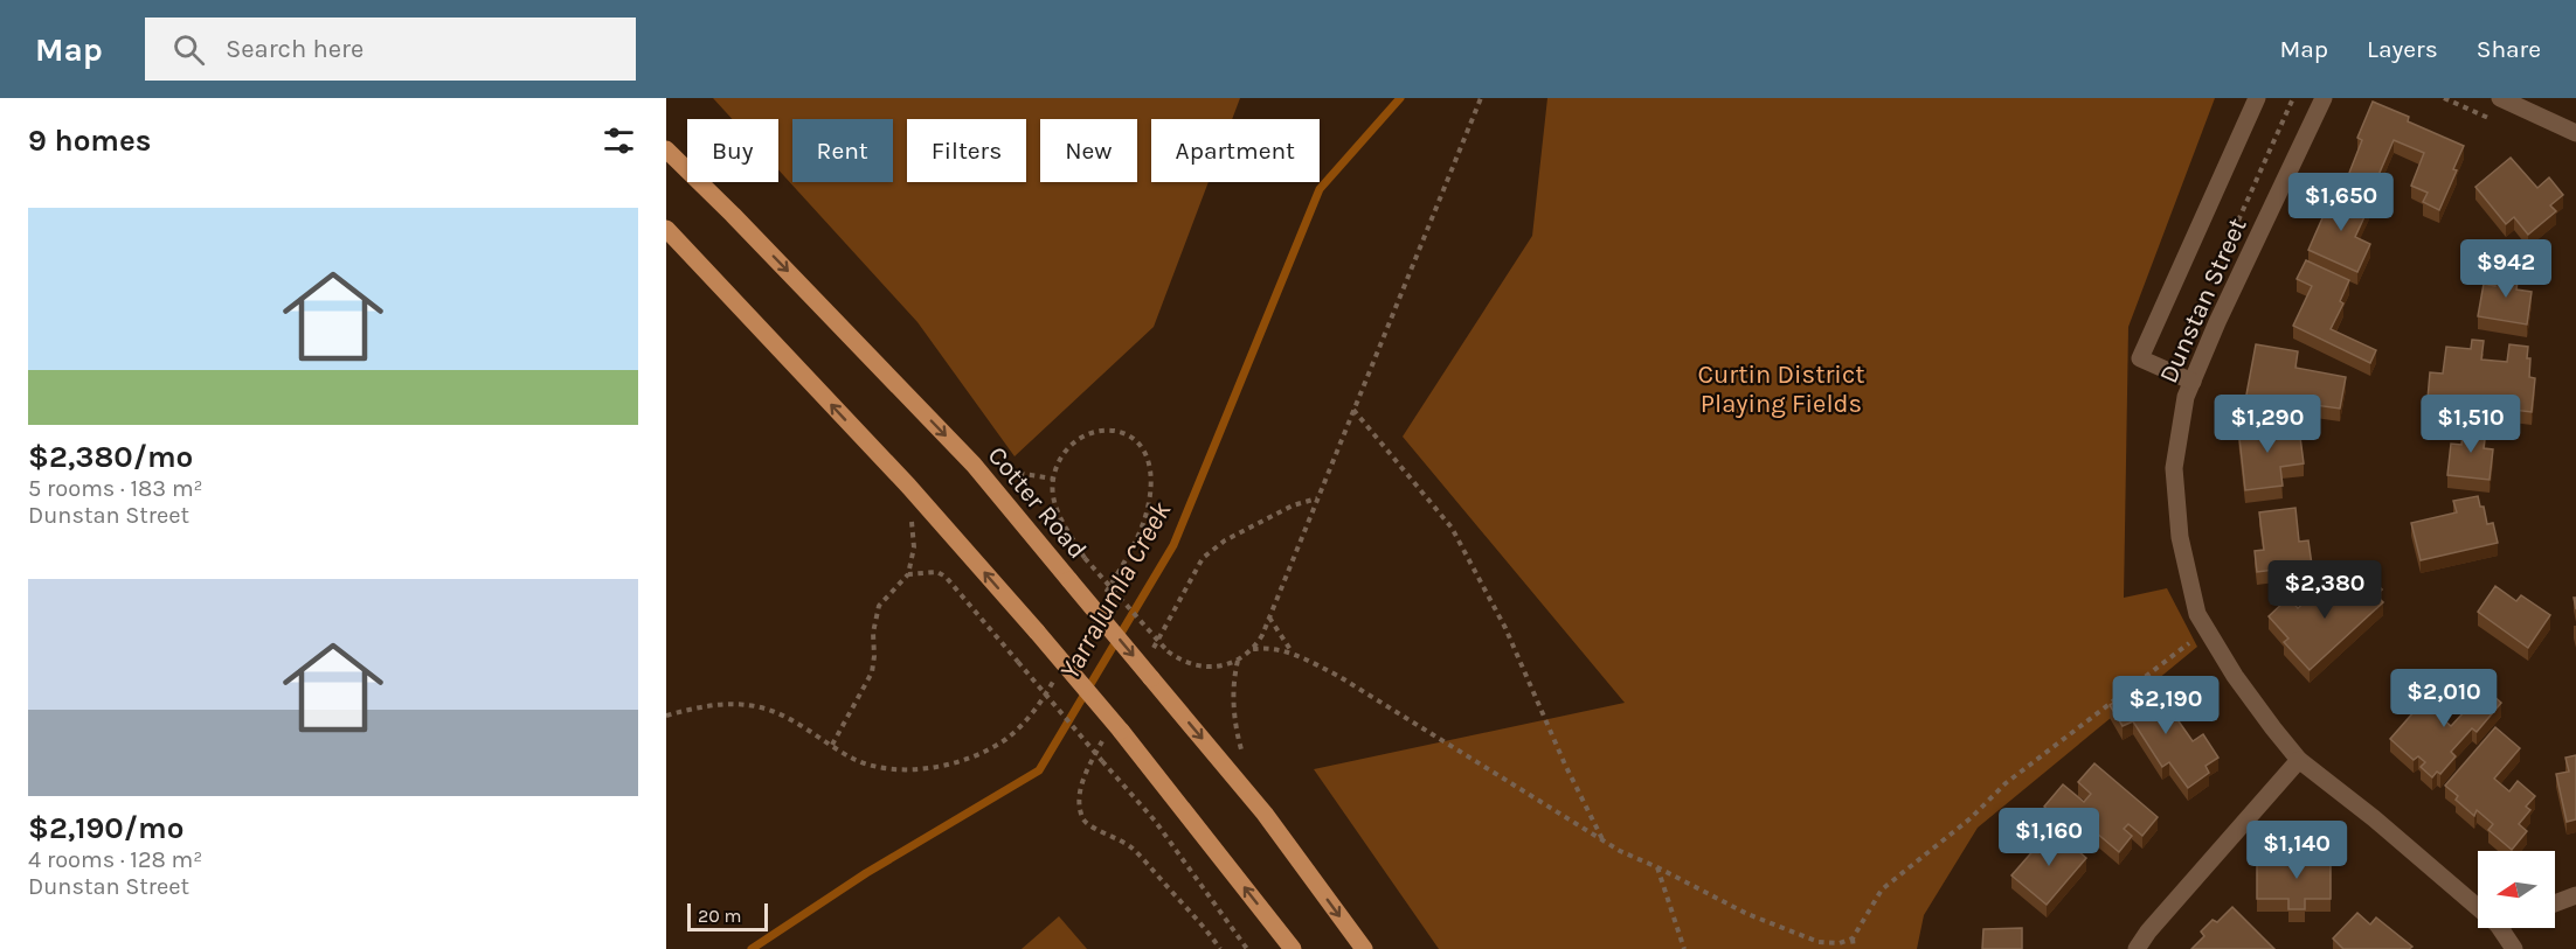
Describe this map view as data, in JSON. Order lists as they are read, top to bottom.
{
  "streets": {
    "main road": ["Cotter Road"],
    "street": ["Dunstan Street"]
  },
  "water": ["Yarralumla Creek"],
  "parks": ["Curtin District Playing Fields"],
  "scale_bar": "20 m",
  "north": "left",
  "page": {
    "header": "Map",
    "search": "Search here",
    "nav": ["Map", "Layers", "Share"],
    "heading": "9 homes",
    "chip": [
      "Buy",
      "Rent",
      "Filters",
      "New",
      "Apartment"
    ],
    "price": [
      "$1,650",
      "$942",
      "$1,290",
      "$1,510",
      "$2,380",
      "$2,010",
      "$2,190",
      "$1,160",
      "$1,140"
    ],
    "list": [
      {
        "name": "$2,380/mo",
        "note": "5 rooms · 183 m² · Dunstan Street"
      },
      {
        "name": "$2,190/mo",
        "note": "4 rooms · 128 m² · Dunstan Street"
      }
    ],
    "scale": "20 m"
  }
}
